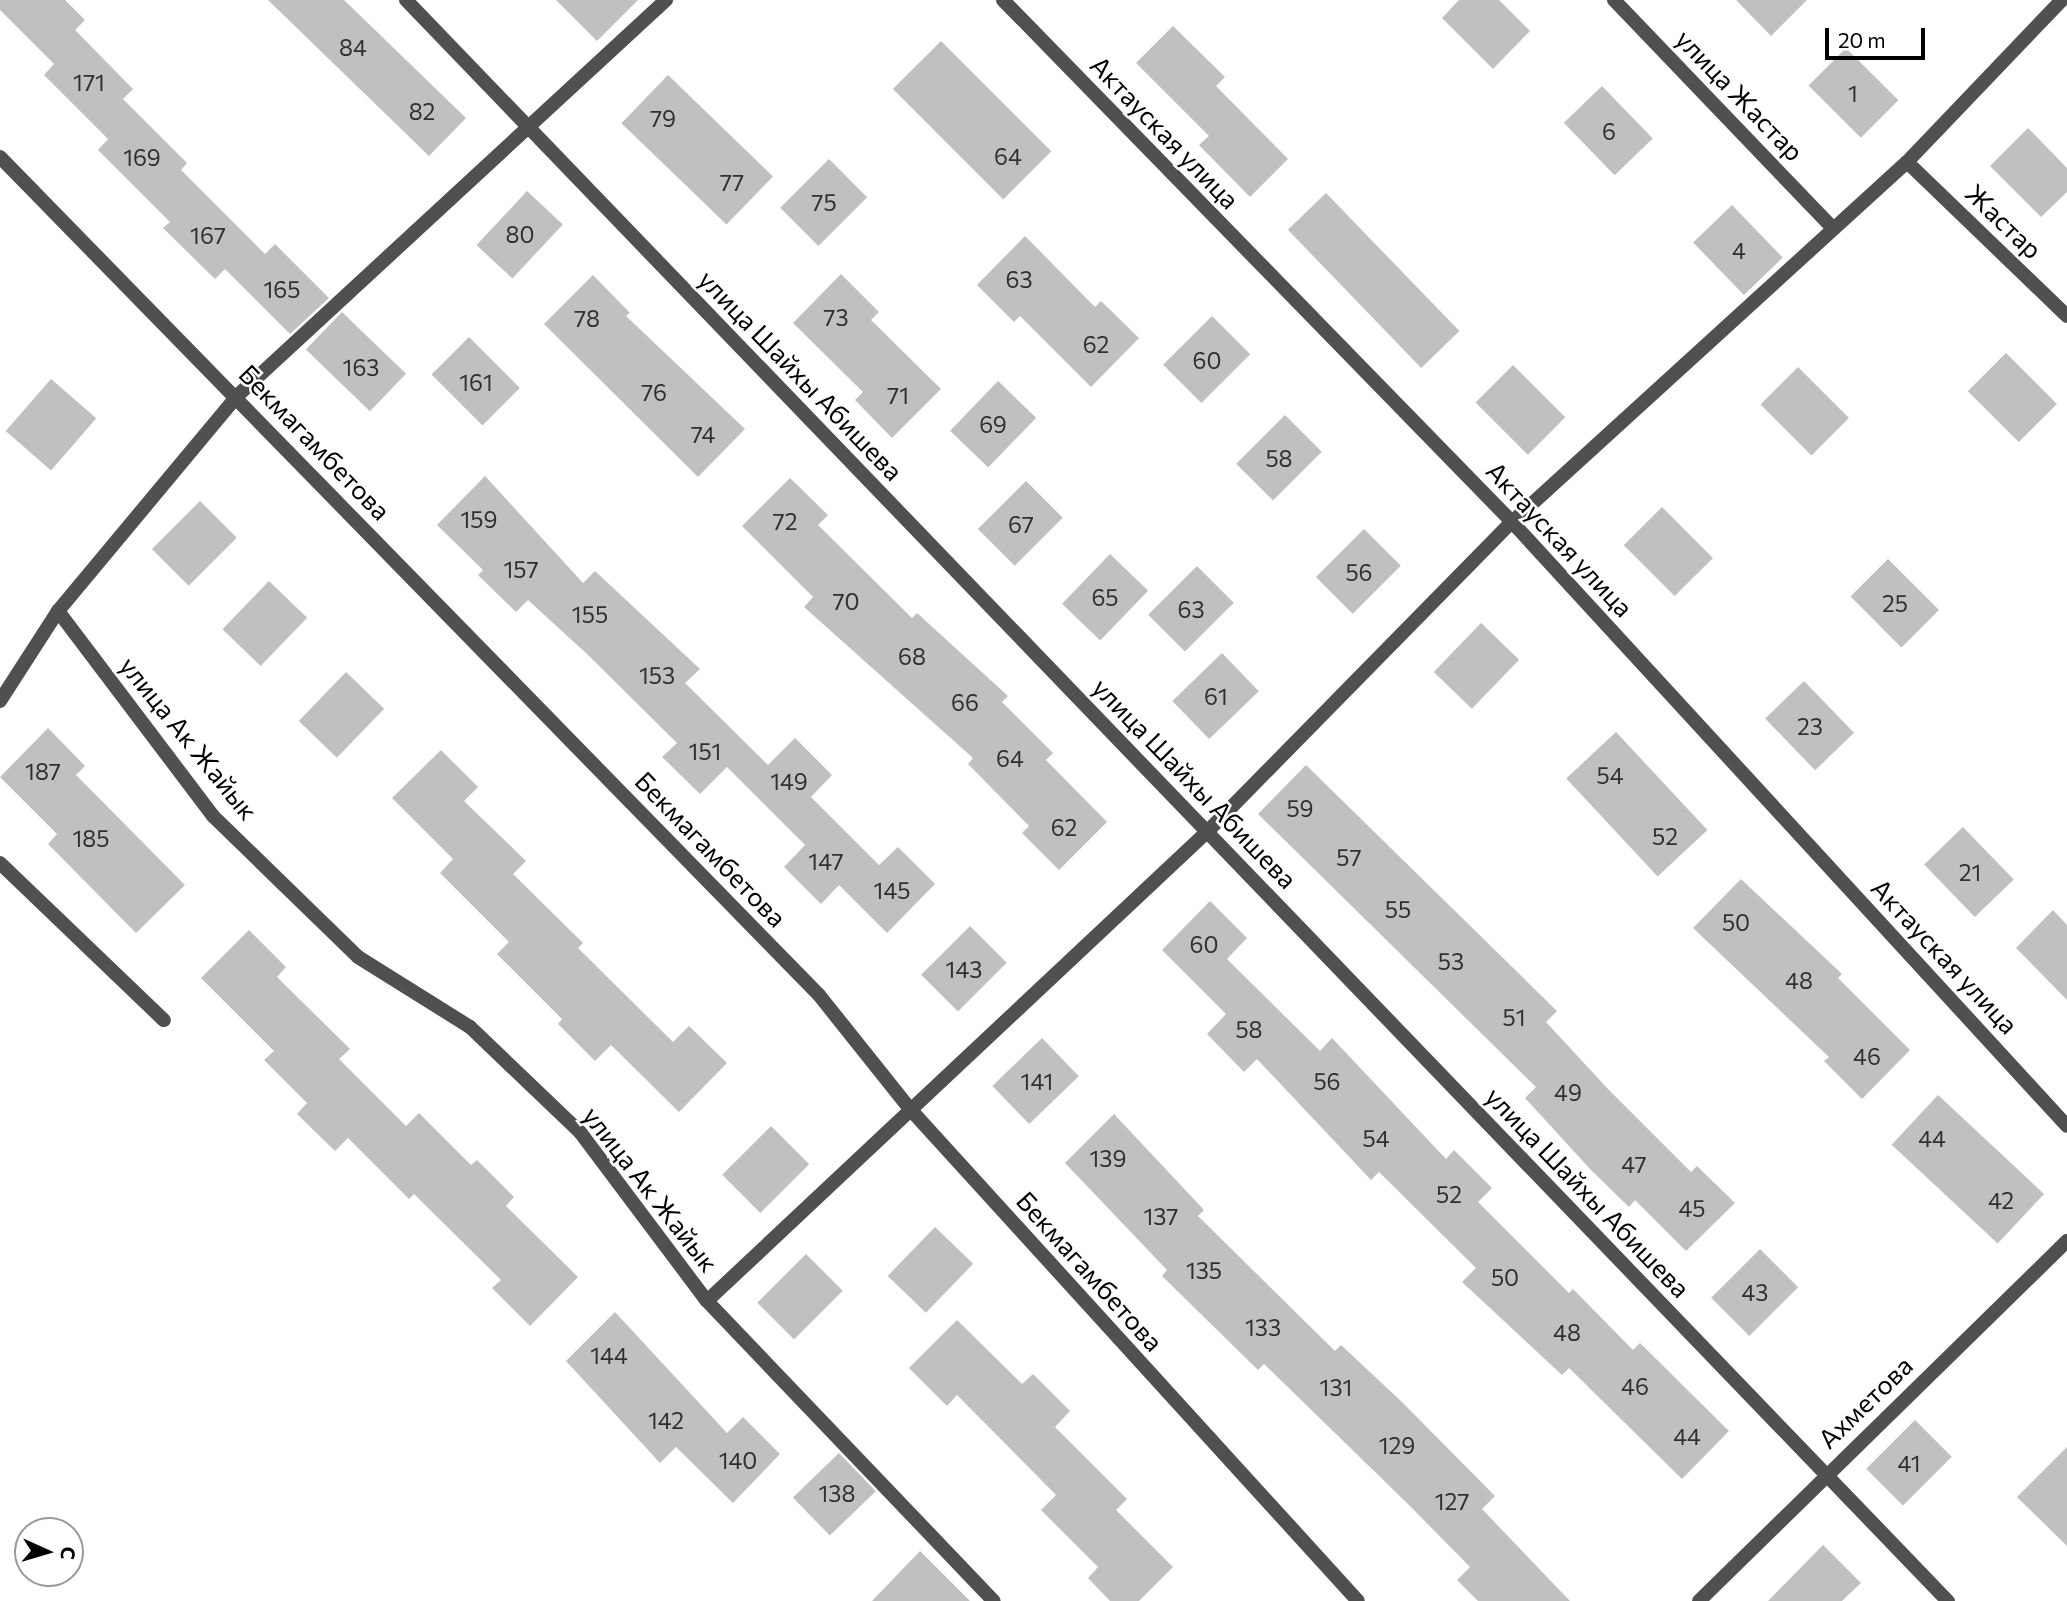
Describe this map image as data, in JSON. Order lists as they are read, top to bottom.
{
  "streets": {
    "street": [
      "улица Жастар",
      "Актауская улица",
      "Жастар",
      "улица Шайхы Абишева",
      "Бекмагамбетова",
      "улица Ак Жайык",
      "Ахметова"
    ]
  },
  "crossings": [
    ["улица Шайхы Абишева", "Ахметова"]
  ],
  "house_numbers": [
    "84",
    "171",
    "1",
    "82",
    "79",
    "6",
    "64",
    "169",
    "77",
    "75",
    "80",
    "167",
    "4",
    "63",
    "165",
    "73",
    "78",
    "62",
    "60",
    "163",
    "161",
    "76",
    "71",
    "69",
    "74",
    "58",
    "159",
    "72",
    "67",
    "157",
    "56",
    "65",
    "70",
    "25",
    "63",
    "155",
    "68",
    "153",
    "61",
    "66",
    "23",
    "151",
    "64",
    "187",
    "54",
    "149",
    "59",
    "62",
    "52",
    "185",
    "57",
    "147",
    "21",
    "145",
    "55",
    "50",
    "60",
    "53",
    "143",
    "48",
    "51",
    "58",
    "46",
    "141",
    "56",
    "49",
    "54",
    "44",
    "139",
    "47",
    "52",
    "42",
    "45",
    "137",
    "135",
    "50",
    "43",
    "133",
    "48",
    "144",
    "46",
    "131",
    "142",
    "44",
    "129",
    "140",
    "41",
    "138",
    "127"
  ],
  "scale_bar": "20 m",
  "north": "right"
}
